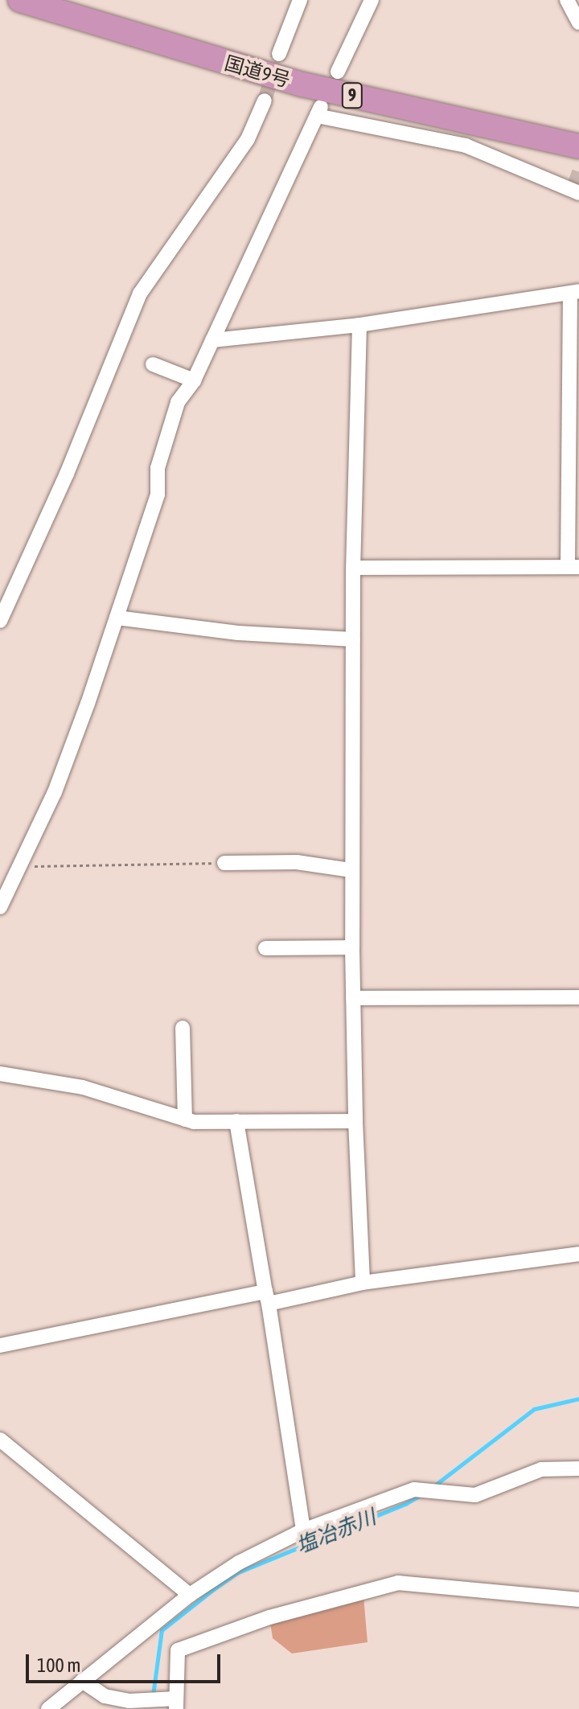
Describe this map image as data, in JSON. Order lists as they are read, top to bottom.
{
  "streets": {
    "highway": ["国道9号", "9"]
  },
  "water": ["塩冶赤川"],
  "scale_bar": "100 m"
}
